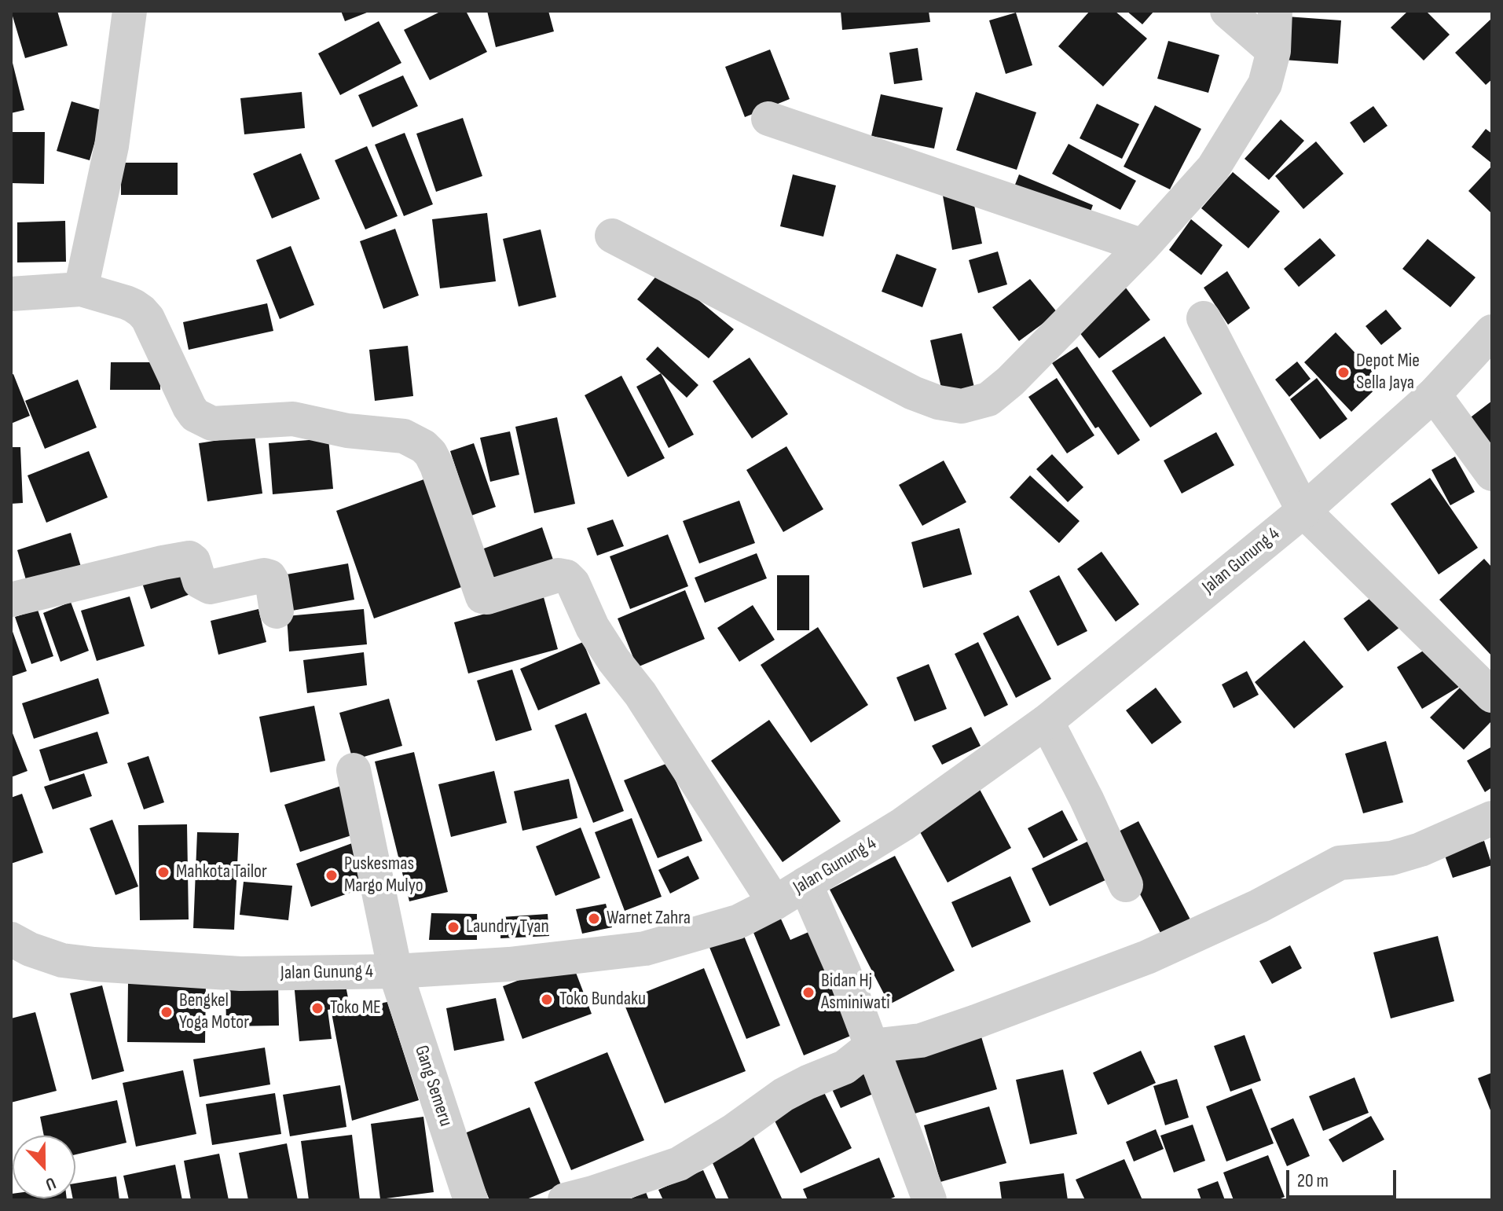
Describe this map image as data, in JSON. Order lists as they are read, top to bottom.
{
  "streets": {
    "street": ["Jalan Gunung 4", "Gang Semeru"]
  },
  "crossings": [
    ["Jalan Gunung 4", "Gang Semeru"]
  ],
  "places": [
    "Depot Mie Sella Jaya",
    "Mahkota Tailor",
    "Puskesmas Margo Mulyo",
    "Warnet Zahra",
    "Laundry Tyan",
    "Bidan Hj Asminiwati",
    "Toko Bundaku",
    "Toko ME",
    "Bengkel Yoga Motor"
  ],
  "scale_bar": "20 m",
  "north": "bottom"
}
